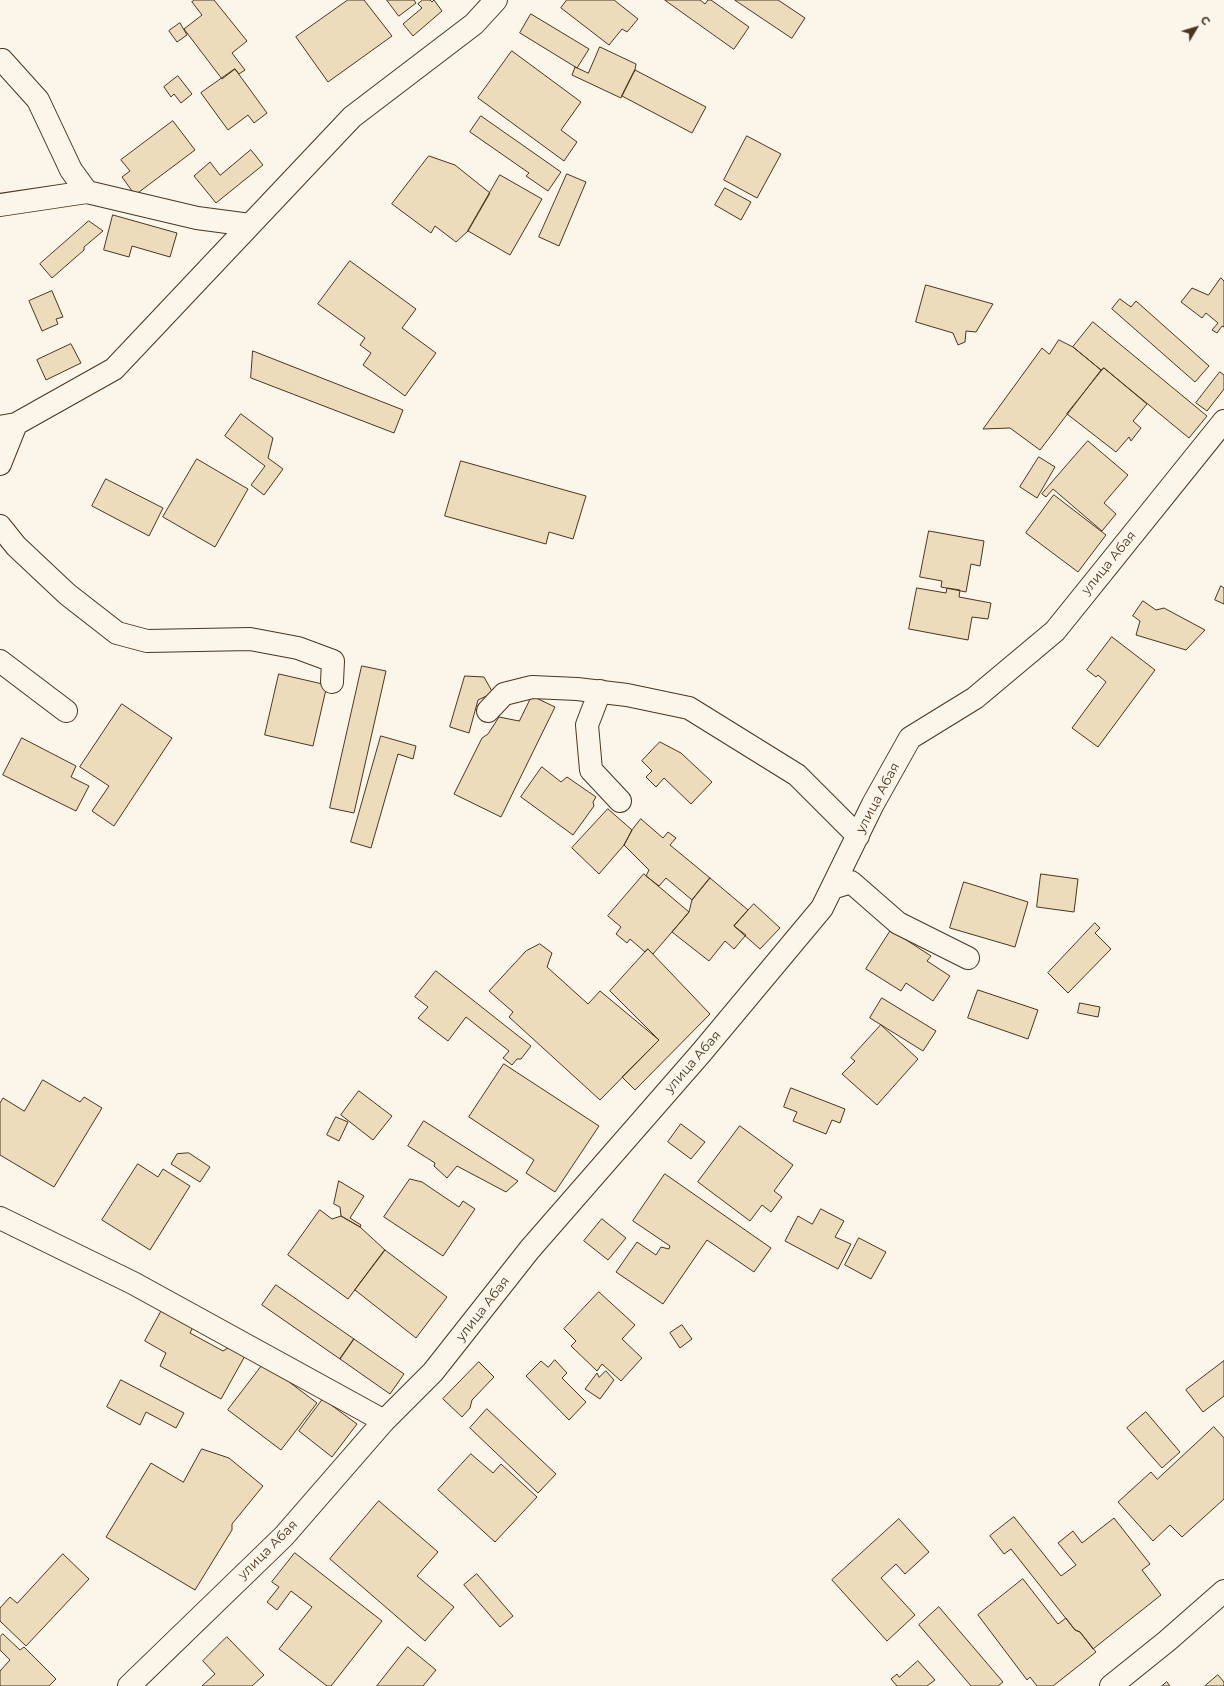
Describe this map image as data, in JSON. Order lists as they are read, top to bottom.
{
  "streets": {
    "street": ["улица Абая"]
  },
  "north": "top right"
}
